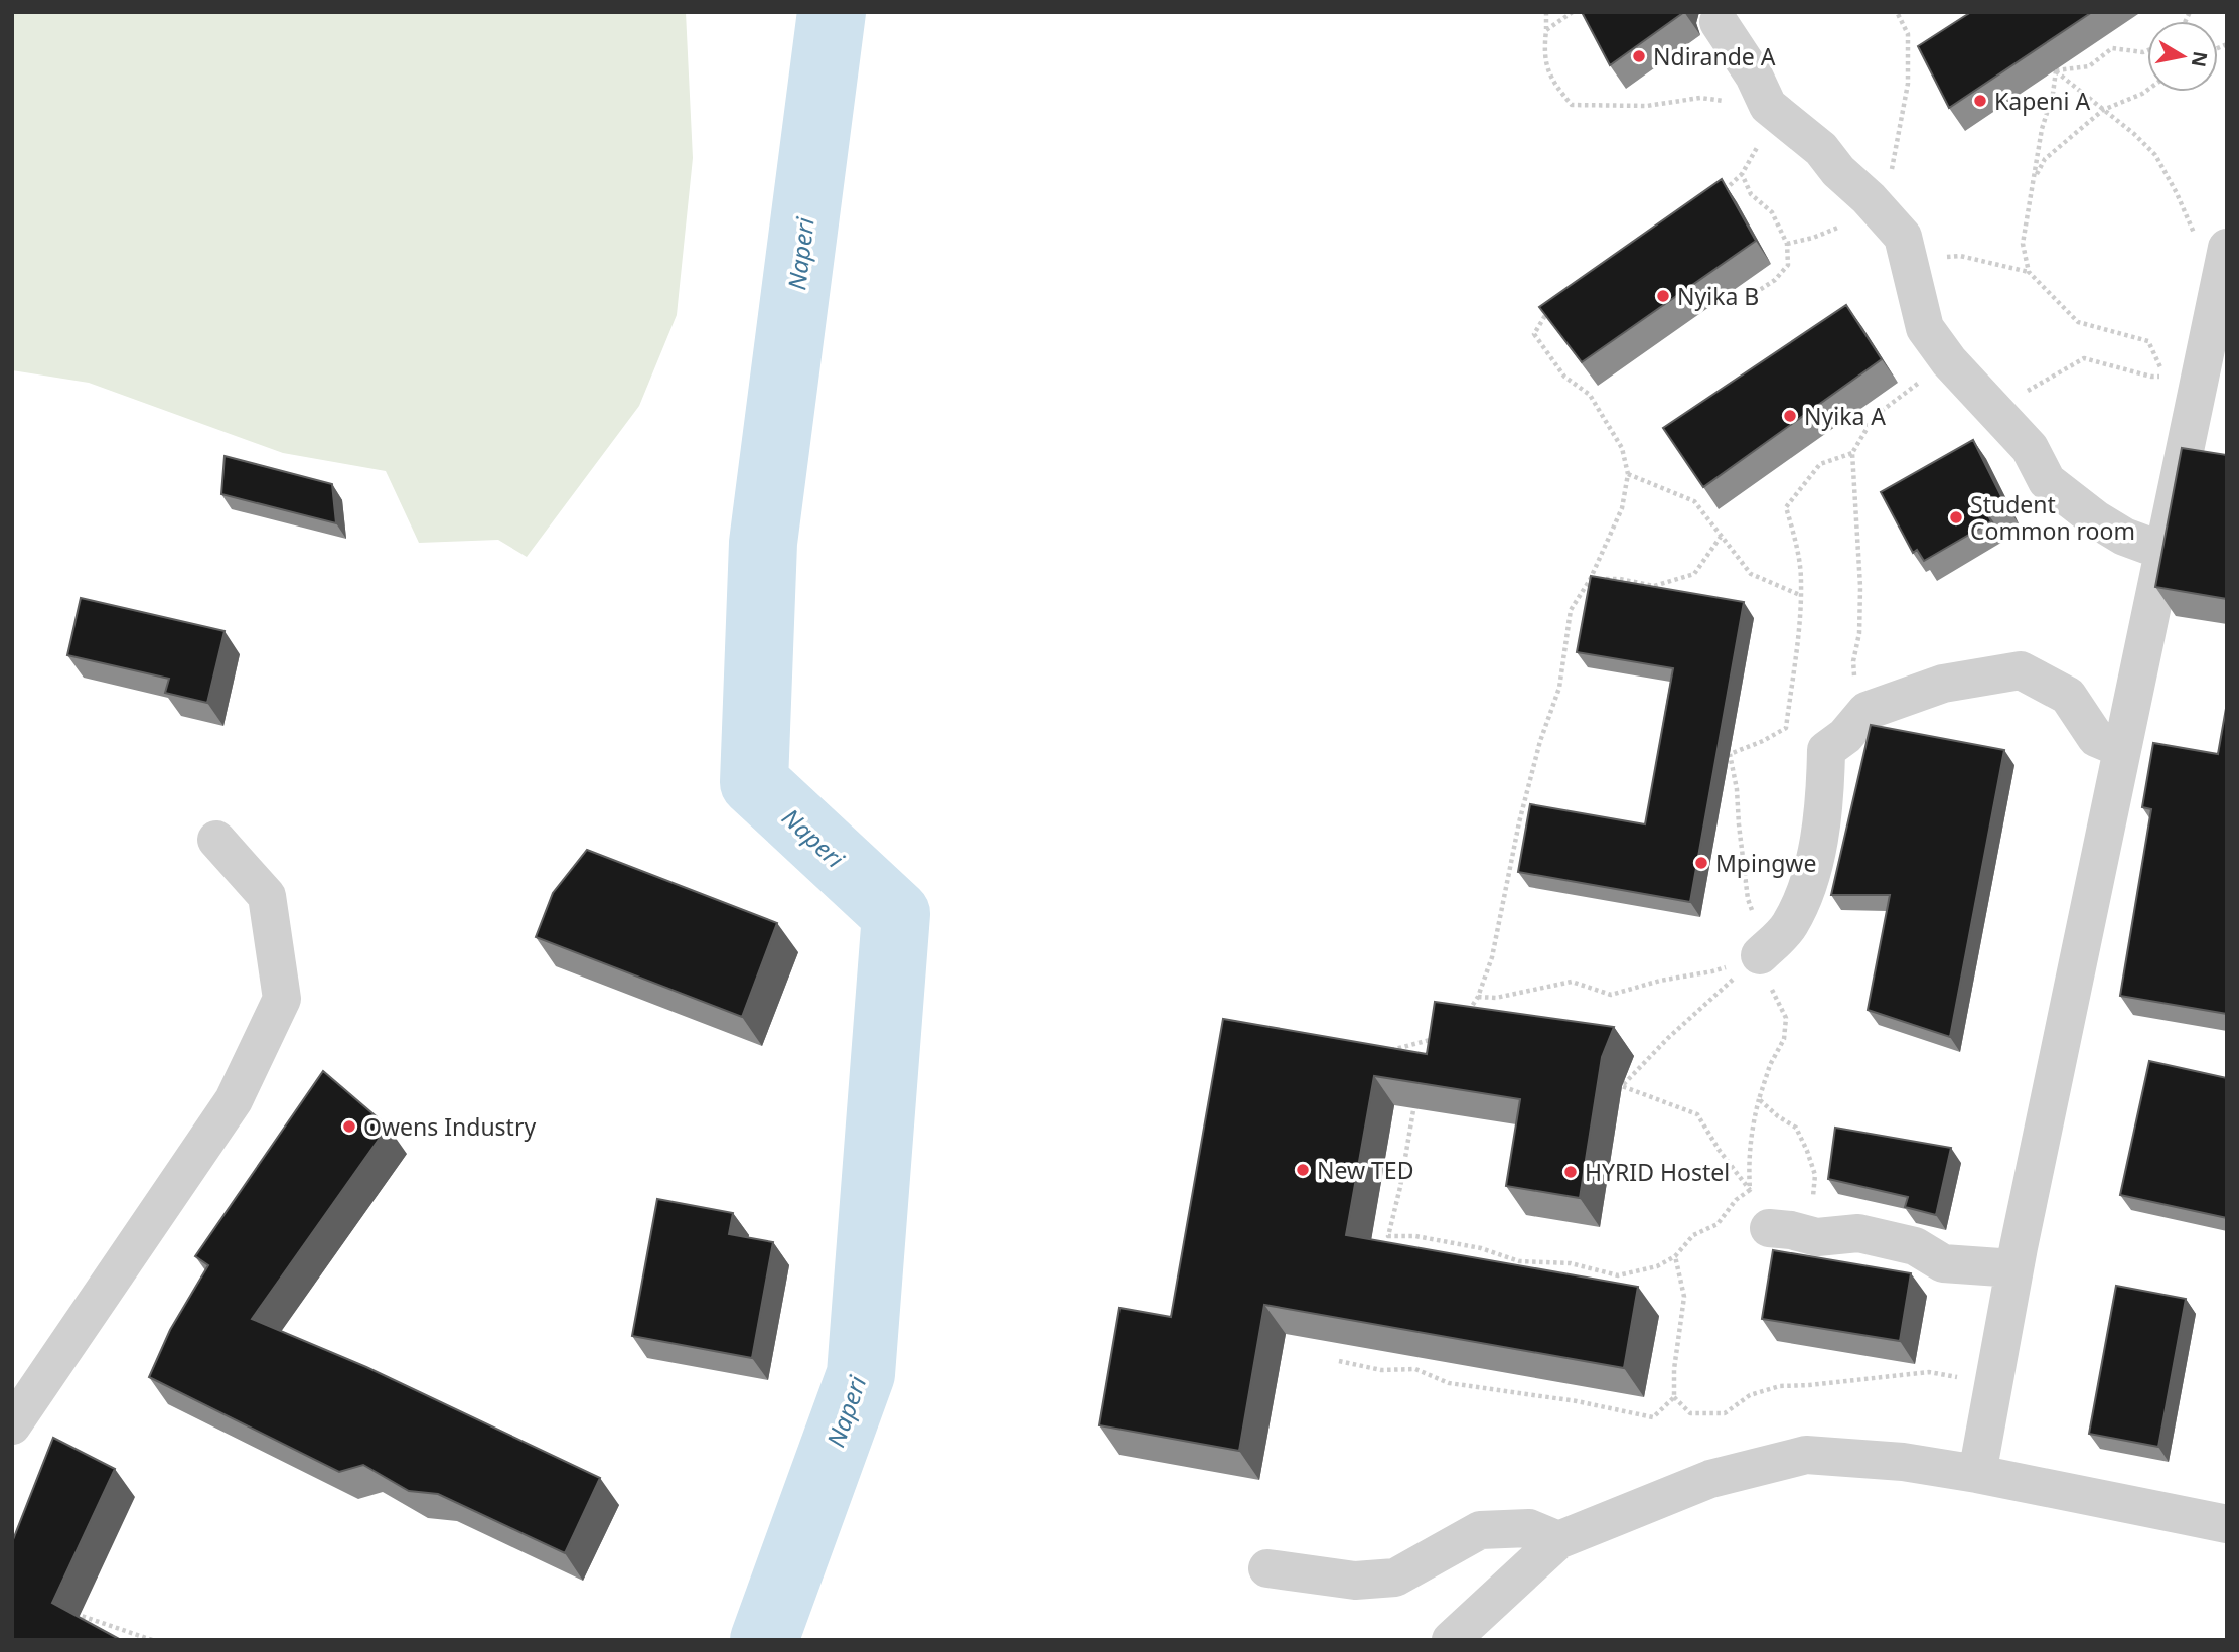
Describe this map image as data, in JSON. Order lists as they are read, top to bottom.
{
  "water": ["Naperi"],
  "places": [
    "Ndirande A",
    "Kapeni A",
    "Nyika B",
    "Nyika A",
    "Student Common room",
    "Mpingwe",
    "Owens Industry",
    "New TED",
    "HYRID Hostel"
  ],
  "north": "right"
}
